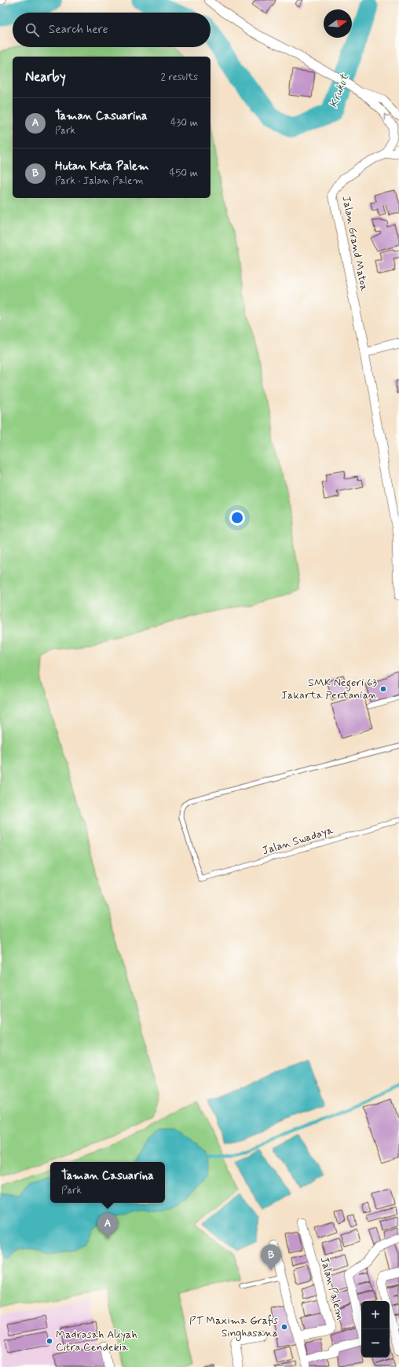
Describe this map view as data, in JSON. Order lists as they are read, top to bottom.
{
  "streets": {
    "street": ["Jalan Grand Matoa", "Jalan Palem"],
    "lane": ["Jalan Swadaya"]
  },
  "water": ["Krukut"],
  "places": ["SMK Negeri 63 Jakarta Pertanian", "PT Maxima Grafis Singhasana", "Madrasah Aliyah Citra Cendekia"],
  "north": "right",
  "page": {
    "search": "Search here",
    "heading": ["Nearby", "2 results"],
    "list": [
      {
        "mark": "A",
        "name": "Taman Casuarina",
        "note": "Park",
        "value": "430 m"
      },
      {
        "mark": "B",
        "name": "Hutan Kota Palem",
        "note": "Park · Jalan Palem",
        "value": "450 m"
      }
    ],
    "popup": ["Taman Casuarina", "Park"],
    "pins": ["A", "B"],
    "map_buttons": ["+", "−"]
  }
}
